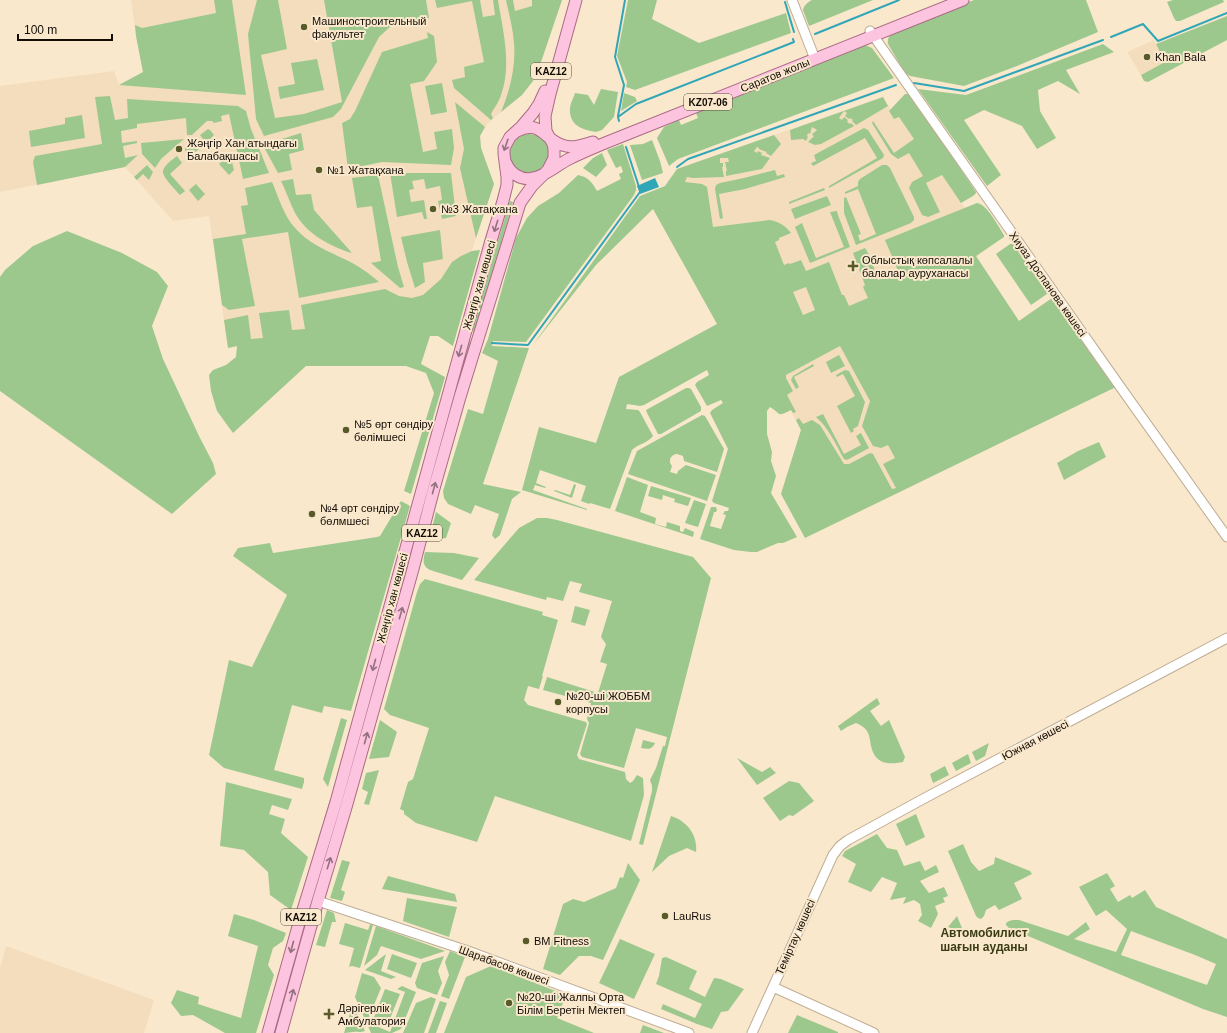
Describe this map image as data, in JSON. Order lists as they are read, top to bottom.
{
  "streets": {
    "main road": [
      "KAZ12",
      "Саратов жолы",
      "KZ07-06",
      "Жәңгір хан көшесі"
    ],
    "street": [
      "Хиуаз Доспанова көшесі",
      "Южная көшесі",
      "Теміртау көшесі",
      "Шарабасов көшесі"
    ]
  },
  "crossings": [
    ["Саратов жолы", "Хиуаз Доспанова көшесі"],
    ["Саратов жолы", "Жәңгір хан көшесі"],
    ["Жәңгір хан көшесі", "Шарабасов көшесі"],
    ["Южная көшесі", "Теміртау көшесі"]
  ],
  "districts": ["Автомобилист шағын ауданы"],
  "places": {
    "other": [
      "Машиностроительный факультет",
      "Khan Bala",
      "Жәңгір Хан атындағы Балабақшасы",
      "№1 Жатақхана",
      "№3 Жатақхана",
      "№5 өрт сөндіру бөлімшесі",
      "№4 өрт сөндіру бөлмшесі",
      "№20-ші ЖОББМ корпусы",
      "LauRus",
      "BM Fitness",
      "№20-ші Жалпы Орта Білім Беретін Мектеп"
    ],
    "health": ["Облыстық көпсалалы балалар ауруханасы", "Дәрігерлік Амбулатория"]
  },
  "scale_bar": "100 m"
}
